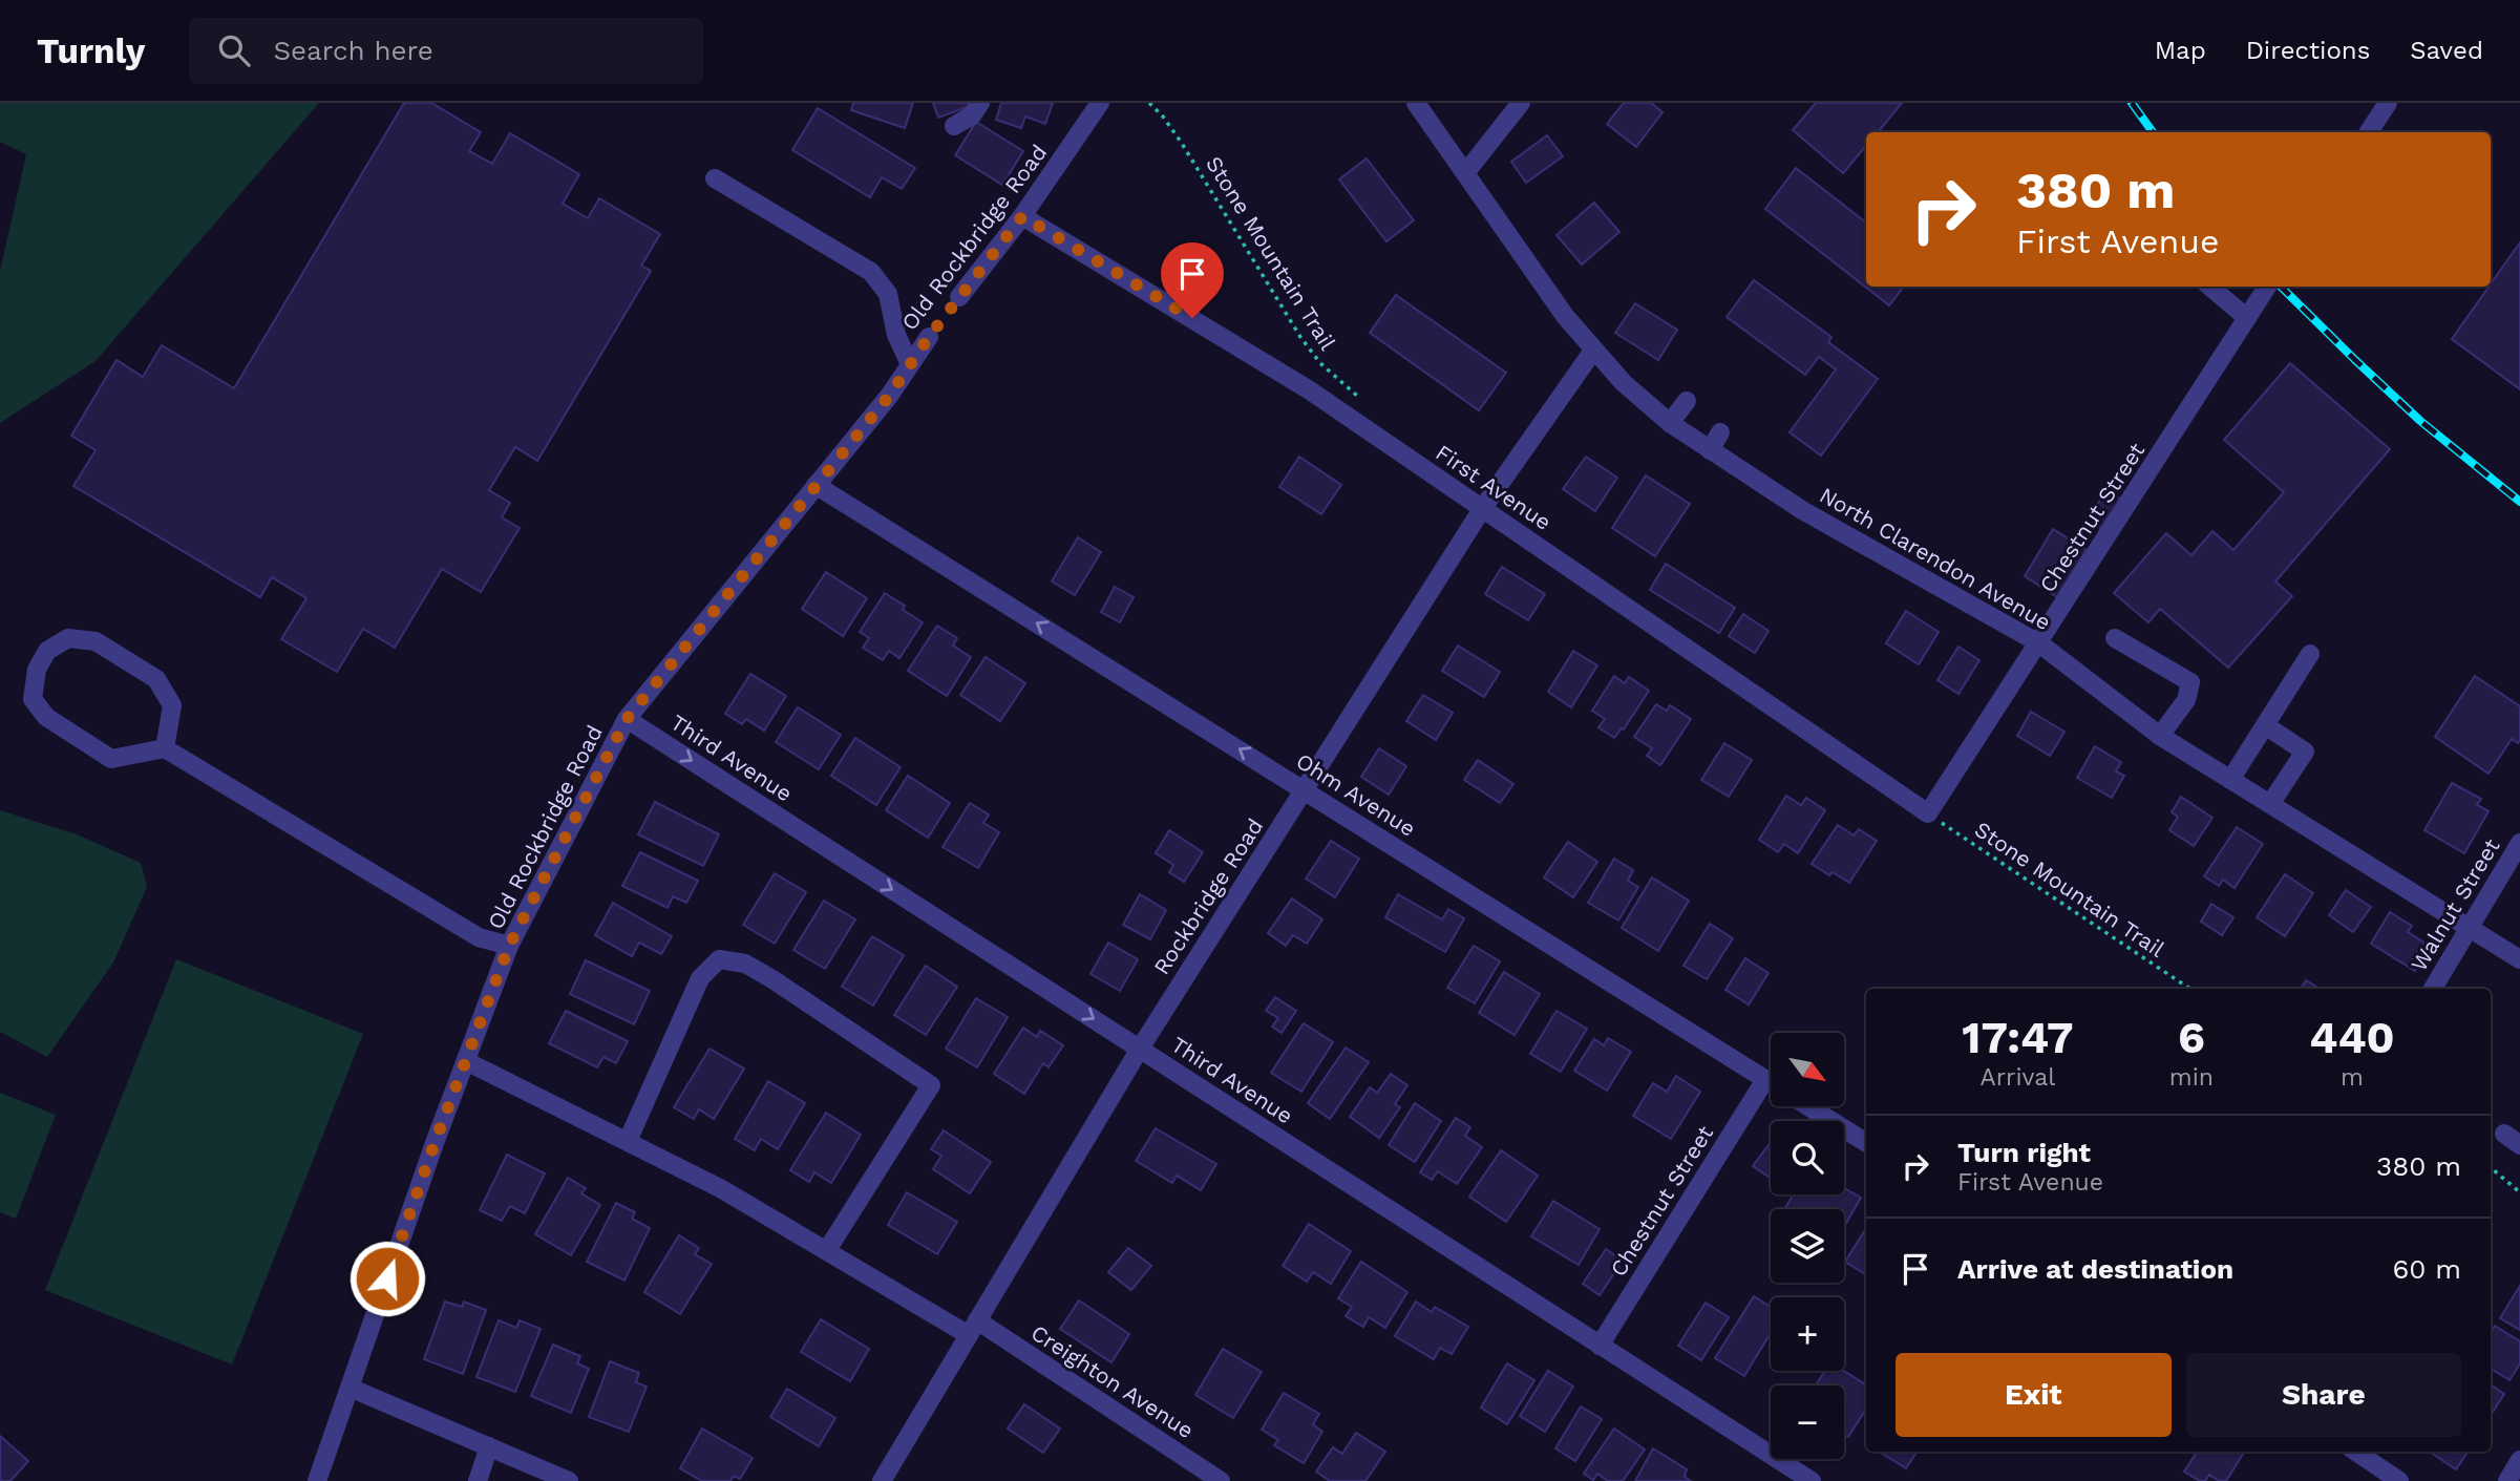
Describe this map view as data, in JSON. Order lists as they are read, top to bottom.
{
  "streets": {
    "street": [
      "Old Rockbridge Road",
      "First Avenue",
      "Chestnut Street",
      "North Clarendon Avenue",
      "Third Avenue",
      "Ohm Avenue",
      "Rockbridge Road",
      "Walnut Street",
      "Creighton Avenue"
    ],
    "path": ["Stone Mountain Trail"]
  },
  "crossings": [
    ["Old Rockbridge Road", "First Avenue"],
    ["Old Rockbridge Road", "Third Avenue"],
    ["Old Rockbridge Road", "Ohm Avenue"],
    ["Old Rockbridge Road", "Creighton Avenue"],
    ["Stone Mountain Trail", "First Avenue"],
    ["Stone Mountain Trail", "Chestnut Street"],
    ["First Avenue", "Chestnut Street"],
    ["First Avenue", "Rockbridge Road"],
    ["Chestnut Street", "North Clarendon Avenue"],
    ["Chestnut Street", "Third Avenue"],
    ["Chestnut Street", "Ohm Avenue"],
    ["North Clarendon Avenue", "Rockbridge Road"],
    ["North Clarendon Avenue", "Walnut Street"],
    ["Third Avenue", "Rockbridge Road"],
    ["Ohm Avenue", "Rockbridge Road"],
    ["Rockbridge Road", "Creighton Avenue"]
  ],
  "one_way": ["Third Avenue", "Ohm Avenue"],
  "north": "bottom right",
  "page": {
    "header": "Turnly",
    "search": "Search here",
    "nav": ["Map", "Directions", "Saved"],
    "turn": ["380 m", "First Avenue"],
    "eta": [
      "17:47",
      "Arrival",
      "6",
      "min",
      "440",
      "m"
    ],
    "map_buttons": ["+", "−"],
    "list": [
      {
        "name": "Turn right",
        "note": "First Avenue",
        "value": "380 m"
      },
      {
        "name": "Arrive at destination",
        "value": "60 m"
      }
    ],
    "buttons": ["Exit", "Share"]
  }
}
